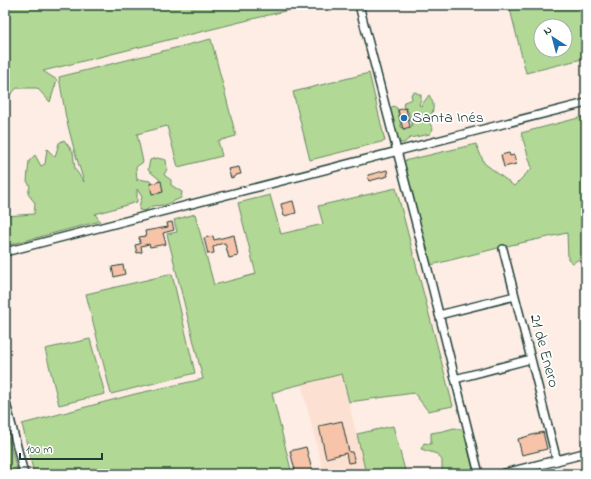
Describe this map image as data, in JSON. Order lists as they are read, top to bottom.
{
  "streets": {
    "street": ["21 de Enero"]
  },
  "places": ["Santa Inés"],
  "scale_bar": "100 m",
  "north": "top left"
}
